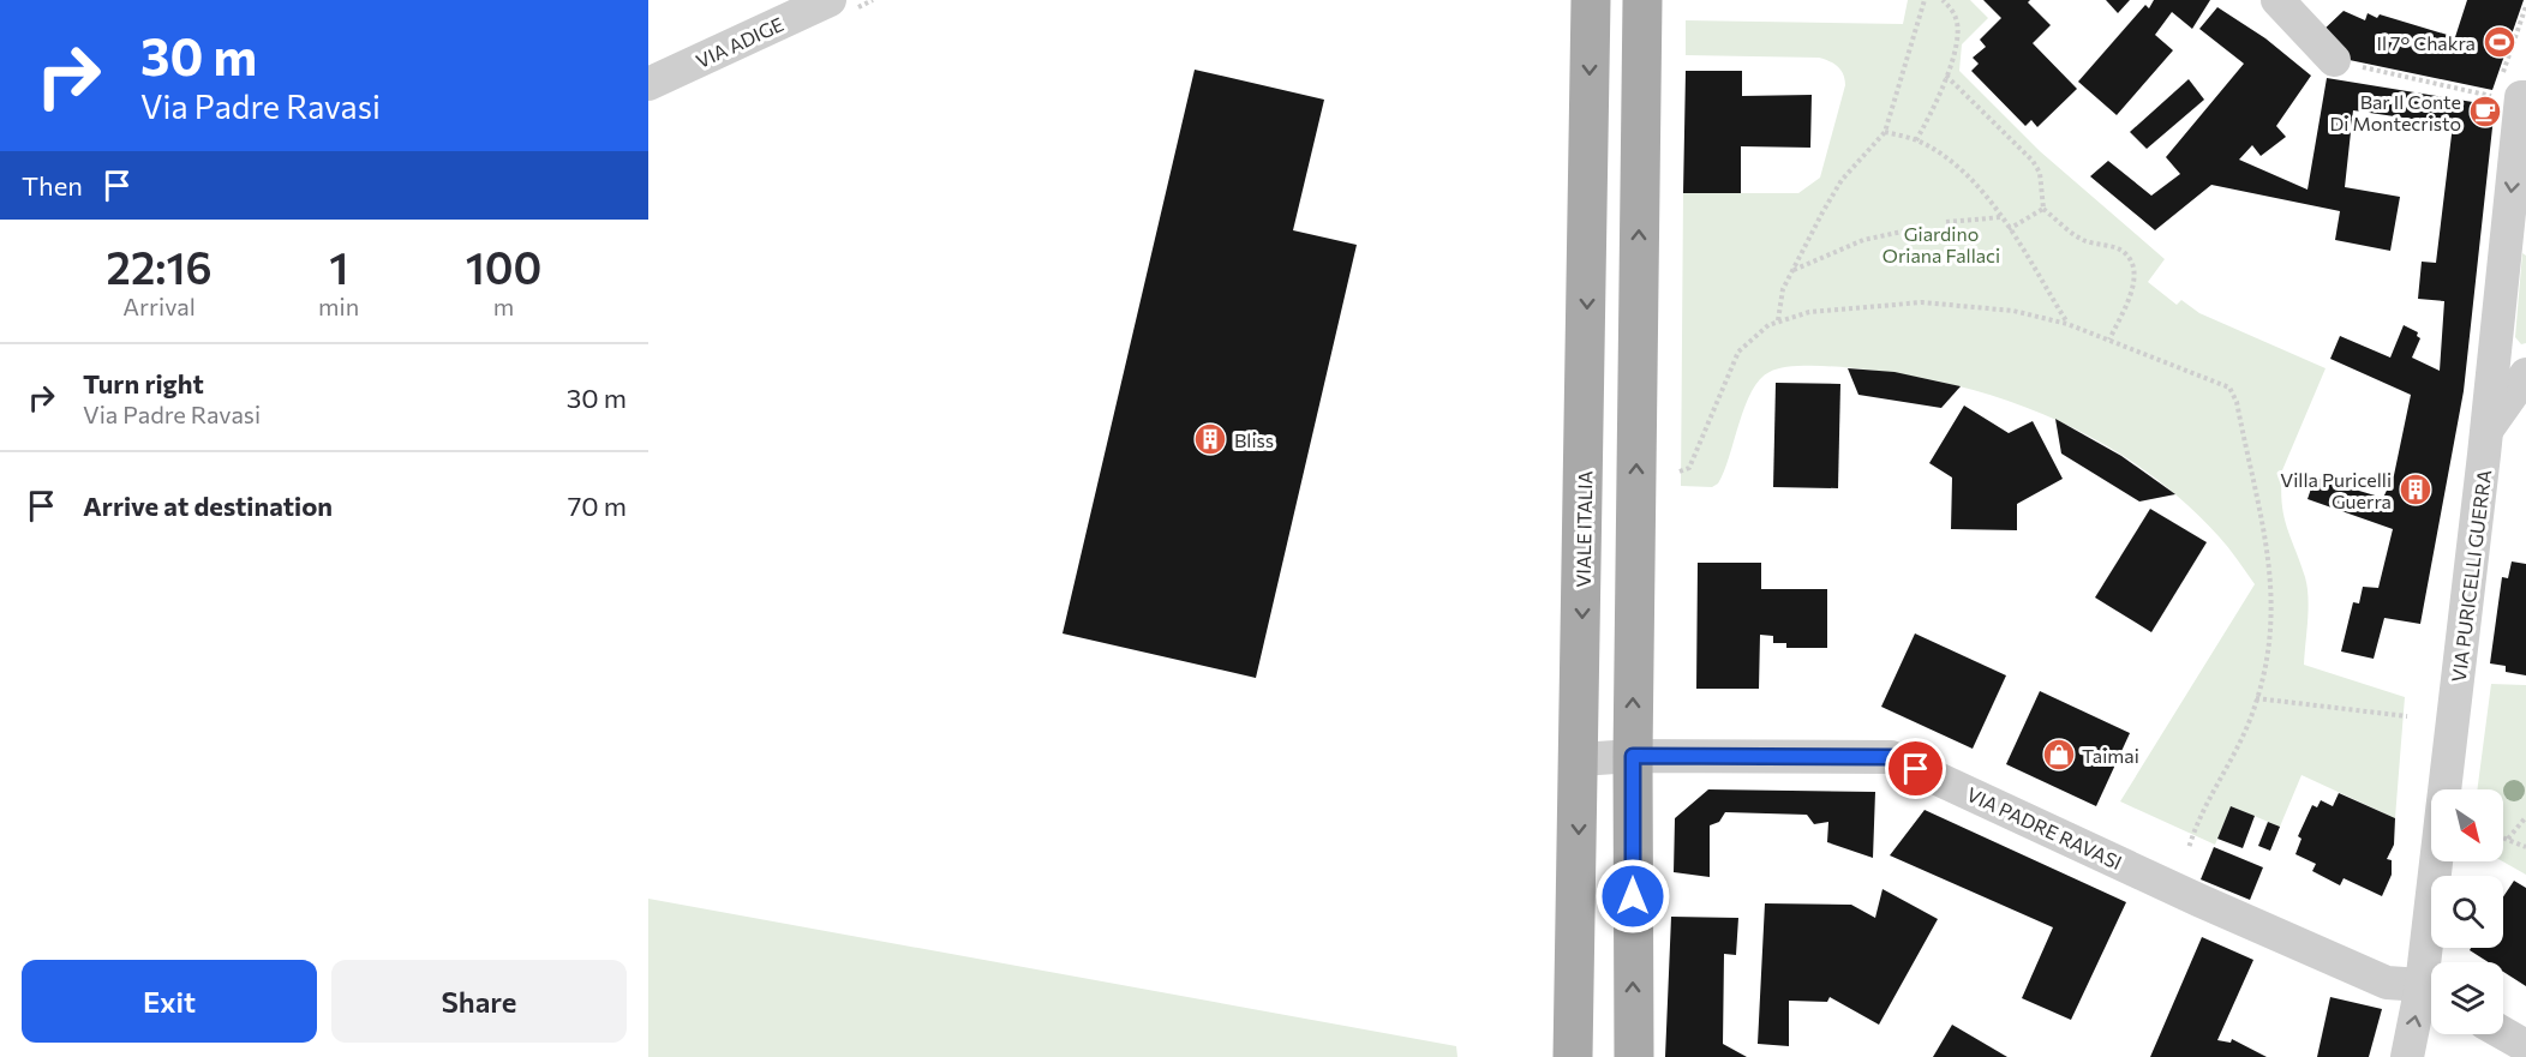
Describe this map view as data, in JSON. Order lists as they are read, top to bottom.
{
  "streets": {
    "main road": ["VIALE ITALIA"],
    "street": ["VIA ADIGE", "VIA PURICELLI GUERRA", "VIA PADRE RAVASI"]
  },
  "crossings": [
    ["VIALE ITALIA", "VIA PADRE RAVASI"]
  ],
  "parks": ["Giardino Oriana Fallaci"],
  "places": {
    "sports": ["Il 7° Chakra"],
    "cafe": ["Bar Il Conte Di Montecristo"],
    "building": ["Bliss", "Villa Puricelli Guerra"],
    "shop": ["Taimai"]
  },
  "north": "bottom right",
  "page": {
    "turn": ["30 m", "Via Padre Ravasi"],
    "then": "Then",
    "eta": [
      "22:16",
      "Arrival",
      "1",
      "min",
      "100",
      "m"
    ],
    "list": [
      {
        "name": "Turn right",
        "note": "Via Padre Ravasi",
        "value": "30 m"
      },
      {
        "name": "Arrive at destination",
        "value": "70 m"
      }
    ],
    "buttons": ["Exit", "Share"]
  }
}
